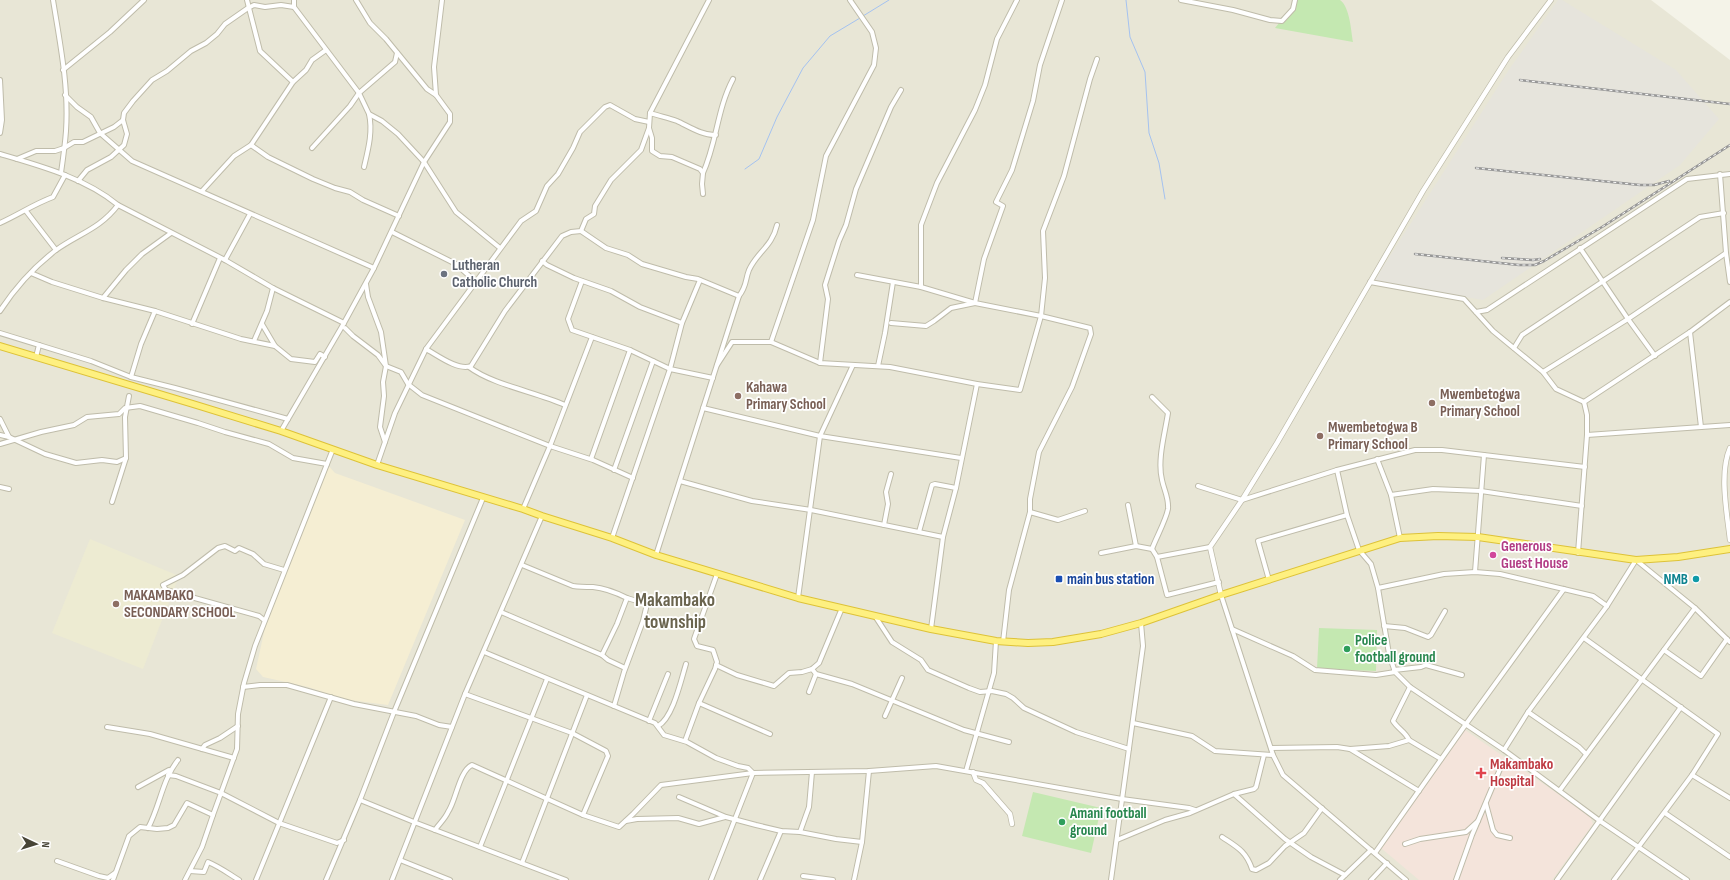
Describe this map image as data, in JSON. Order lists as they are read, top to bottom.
{
  "districts": ["Makambako township"],
  "places": {
    "other": [
      "Lutheran Catholic Church",
      "Kahawa Primary School",
      "Mwembetogwa Primary School",
      "Mwembetogwa B Primary School",
      "Generous Guest House",
      "NMB",
      "MAKAMBAKO SECONDARY SCHOOL",
      "Police football ground",
      "Amani football ground"
    ],
    "transit": ["main bus station"],
    "health": ["Makambako Hospital"]
  },
  "north": "right"
}
